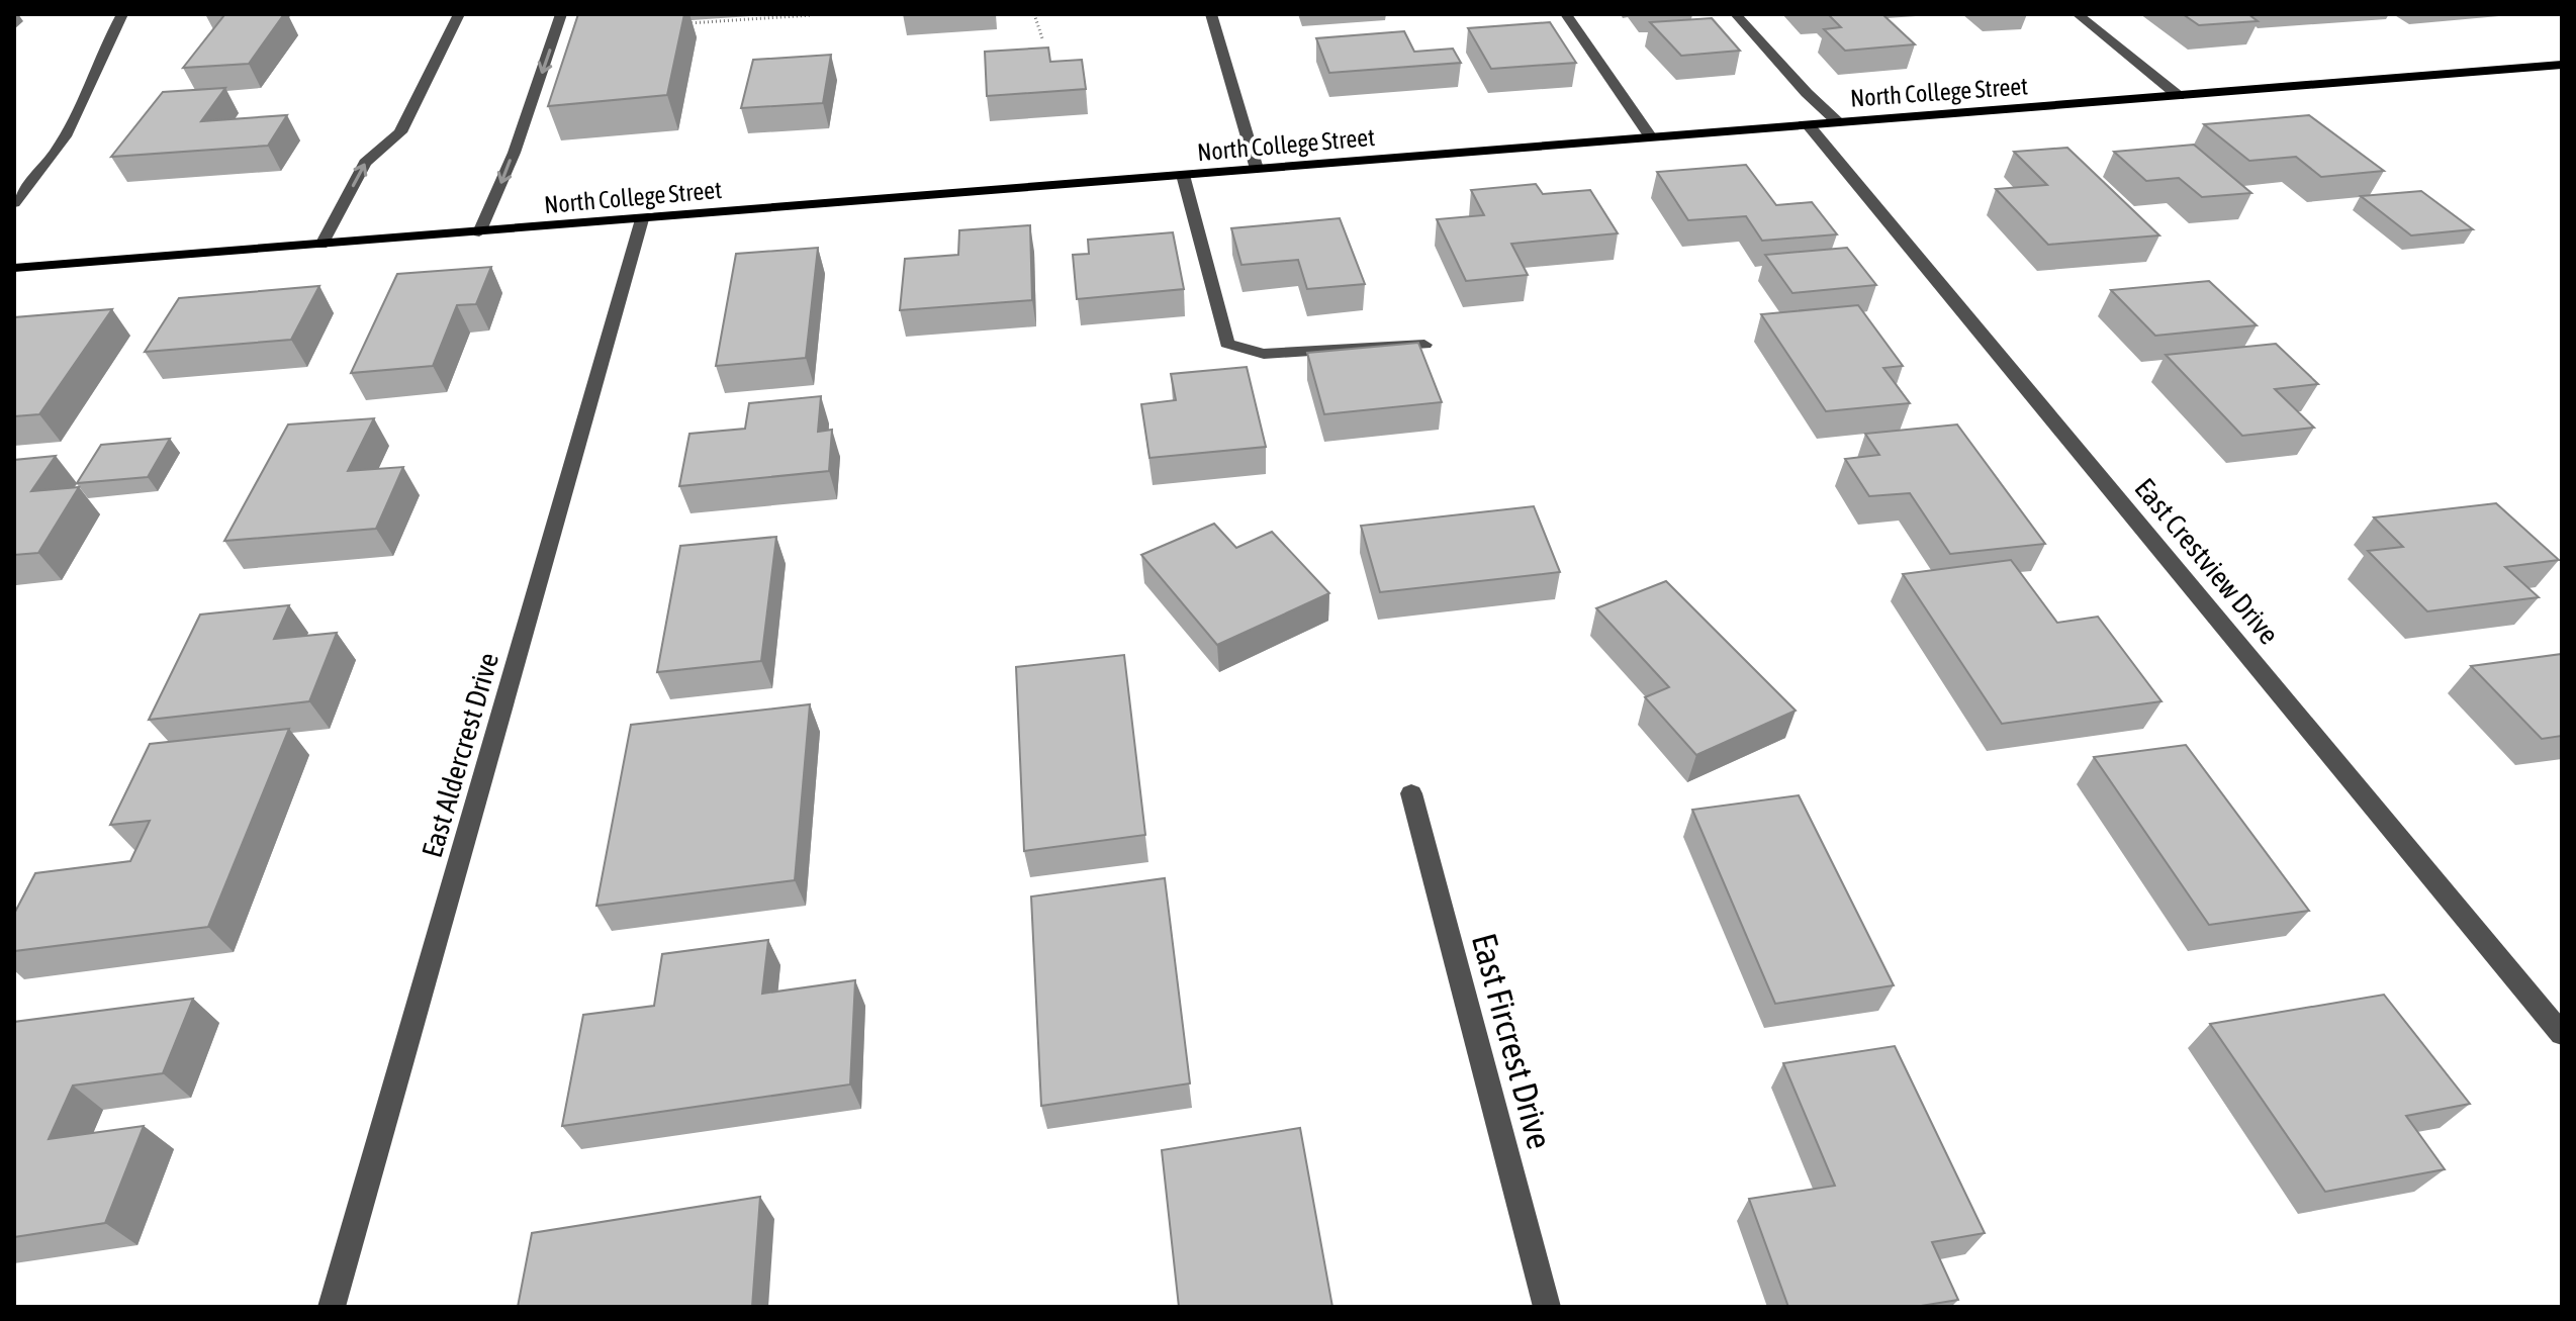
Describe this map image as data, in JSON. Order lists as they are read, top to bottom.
{
  "streets": {
    "main road": ["North College Street"],
    "street": ["East Crestview Drive", "East Aldercrest Drive", "East Fircrest Drive"]
  },
  "crossings": [
    ["North College Street", "East Crestview Drive"],
    ["North College Street", "East Aldercrest Drive"]
  ]
}
